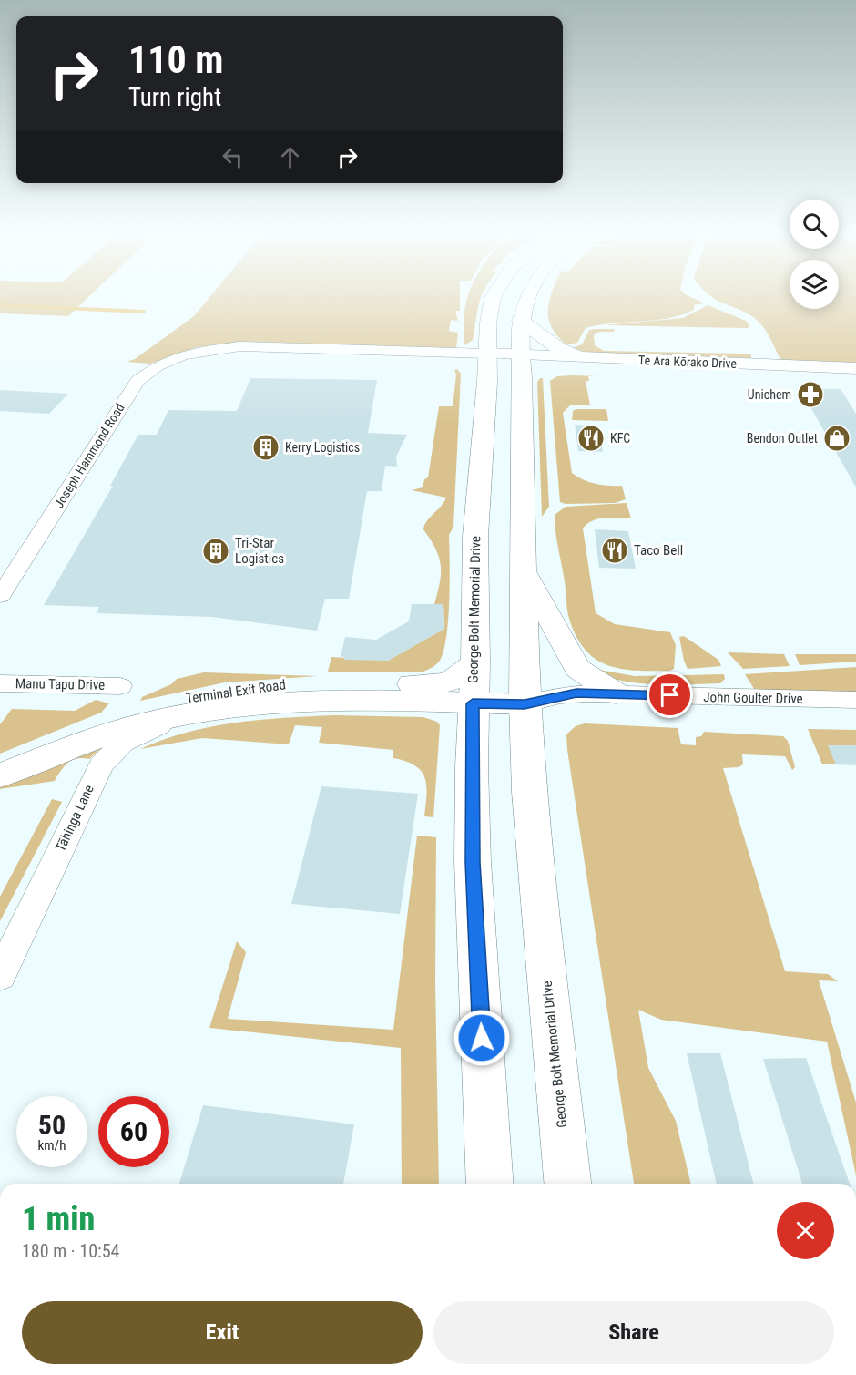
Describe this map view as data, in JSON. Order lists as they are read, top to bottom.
{
  "streets": {
    "main road": ["Te Ara Kōrako Drive", "George Bolt Memorial Drive", "Terminal Exit Road"],
    "street": [
      "Joseph Hammond Road",
      "Manu Tapu Drive",
      "John Goulter Drive",
      "Tāhinga Lane"
    ]
  },
  "crossings": [
    ["Te Ara Kōrako Drive", "George Bolt Memorial Drive"],
    ["Joseph Hammond Road", "George Bolt Memorial Drive"],
    ["George Bolt Memorial Drive", "Terminal Exit Road"],
    ["George Bolt Memorial Drive", "John Goulter Drive"],
    ["Terminal Exit Road", "Tāhinga Lane"]
  ],
  "places": {
    "pharmacy": ["Unichem"],
    "restaurant": ["KFC", "Taco Bell"],
    "shop": ["Bendon Outlet"],
    "building": ["Kerry Logistics", "Tri-Star Logistics"]
  },
  "page": {
    "turn": ["110 m", "Turn right"],
    "speed": "50 km/h",
    "limit": "60",
    "heading": ["1 min", "180 m · 10:54"],
    "buttons": ["Exit", "Share"]
  }
}
